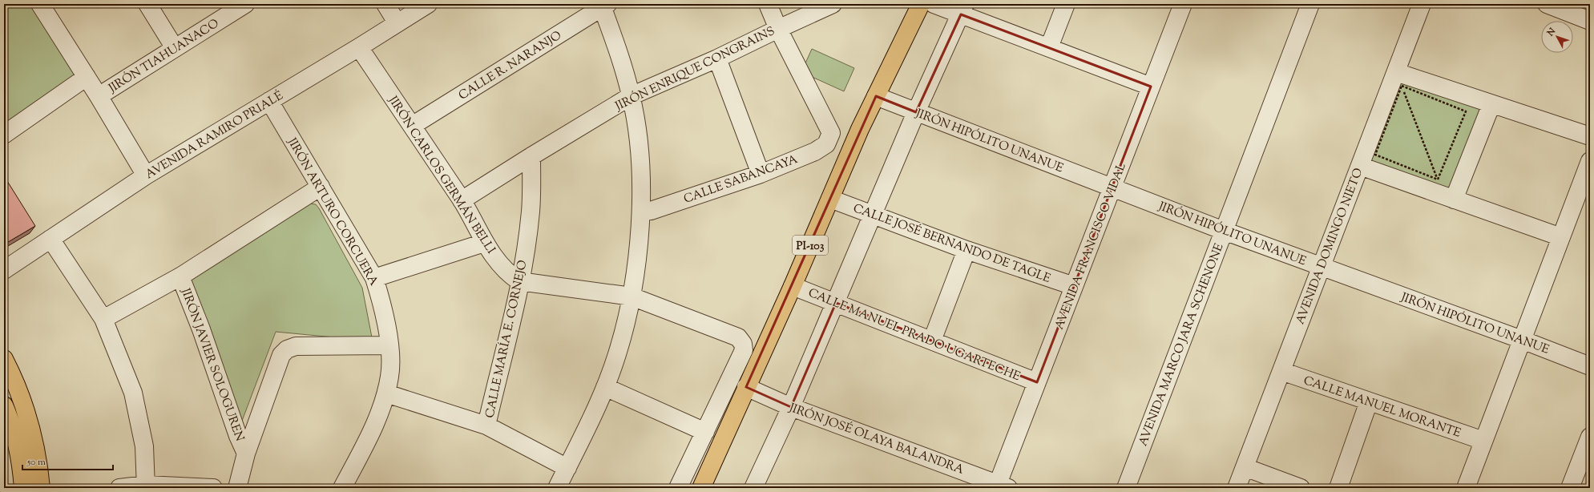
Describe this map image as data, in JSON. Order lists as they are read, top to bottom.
{
  "streets": {
    "main road": ["PI-103"],
    "street": [
      "JIRÓN TIAHUANACO",
      "CALLE R. NARANJO",
      "JIRÓN ENRIQUE CONGRAINS",
      "AVENIDA RAMIRO PRIALÉ",
      "JIRÓN HIPÓLITO UNANUE",
      "JIRÓN CARLOS GERMÁN BELLI",
      "CALLE SABANCAYA",
      "JIRÓN ARTURO CORCUERA",
      "CALLE JOSÉ BERNANDO DE TAGLE",
      "AVENIDA FRANCISCO VIDAL",
      "AVENIDA DOMINGO NIETO",
      "CALLE MANUEL PRADO UGARTECHE",
      "CALLE MARÍA E. CORNEJO",
      "AVENIDA MARCO JARA SCHENONE",
      "JIRÓN JAVIER SOLOGUREN",
      "CALLE MANUEL MORANTE",
      "JIRÓN JOSÉ OLAYA BALANDRA"
    ]
  },
  "crossings": [
    ["CALLE R. NARANJO", "JIRÓN CARLOS GERMÁN BELLI"],
    ["JIRÓN ENRIQUE CONGRAINS", "JIRÓN CARLOS GERMÁN BELLI"],
    ["JIRÓN ENRIQUE CONGRAINS", "CALLE SABANCAYA"],
    ["JIRÓN ENRIQUE CONGRAINS", "CALLE MARÍA E. CORNEJO"],
    ["AVENIDA RAMIRO PRIALÉ", "JIRÓN CARLOS GERMÁN BELLI"],
    ["AVENIDA RAMIRO PRIALÉ", "JIRÓN ARTURO CORCUERA"],
    ["JIRÓN HIPÓLITO UNANUE", "PI-103"],
    ["JIRÓN HIPÓLITO UNANUE", "AVENIDA FRANCISCO VIDAL"],
    ["JIRÓN HIPÓLITO UNANUE", "AVENIDA DOMINGO NIETO"],
    ["JIRÓN HIPÓLITO UNANUE", "AVENIDA MARCO JARA SCHENONE"],
    ["JIRÓN CARLOS GERMÁN BELLI", "CALLE MARÍA E. CORNEJO"],
    ["CALLE JOSÉ BERNANDO DE TAGLE", "PI-103"],
    ["CALLE JOSÉ BERNANDO DE TAGLE", "AVENIDA FRANCISCO VIDAL"],
    ["PI-103", "CALLE MANUEL PRADO UGARTECHE"],
    ["PI-103", "JIRÓN JOSÉ OLAYA BALANDRA"],
    ["AVENIDA FRANCISCO VIDAL", "CALLE MANUEL PRADO UGARTECHE"],
    ["AVENIDA FRANCISCO VIDAL", "JIRÓN JOSÉ OLAYA BALANDRA"],
    ["AVENIDA DOMINGO NIETO", "CALLE MANUEL MORANTE"]
  ],
  "scale_bar": "50 m",
  "north": "top left"
}
